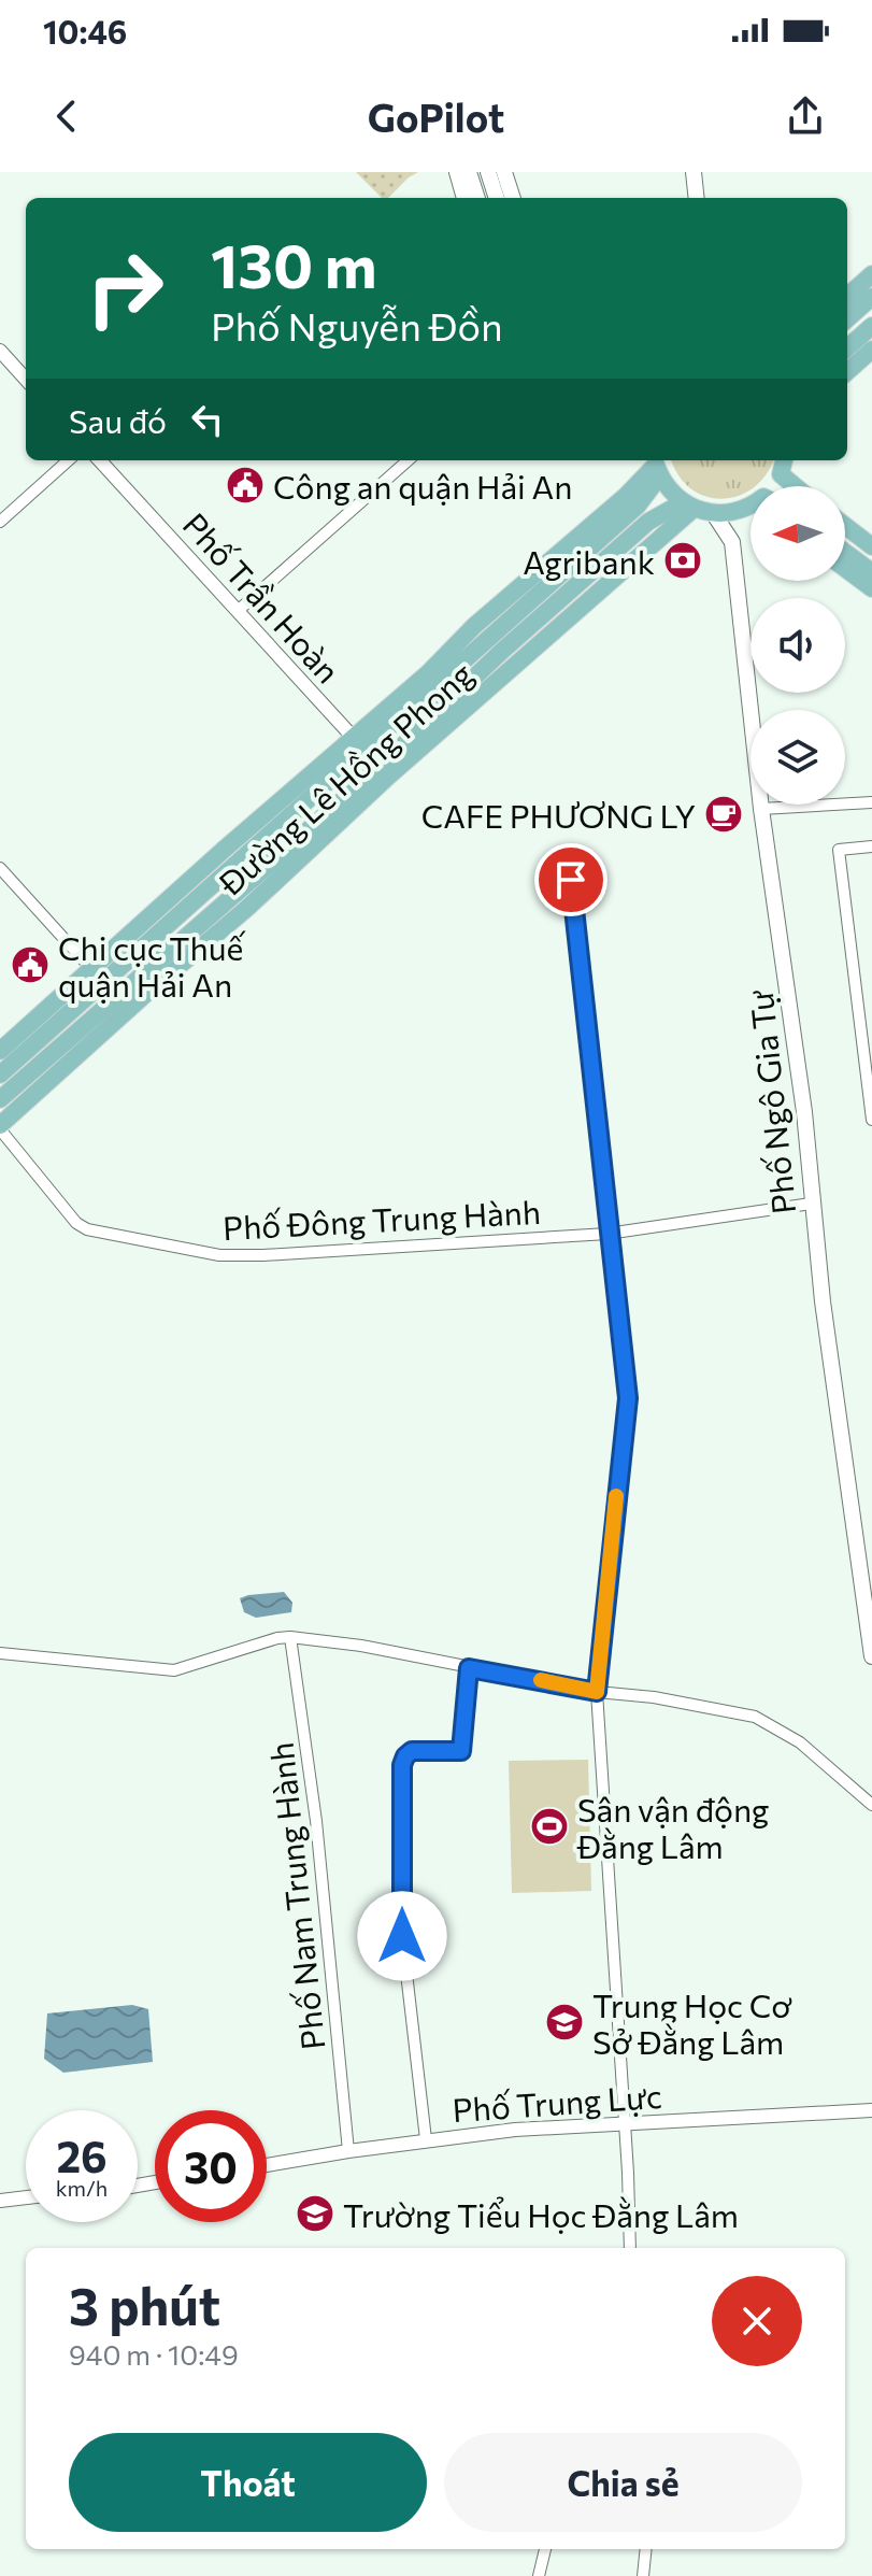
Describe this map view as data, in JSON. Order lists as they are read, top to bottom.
{
  "streets": {
    "main road": ["Đường Lê Hồng Phong", "Phố Ngô Gia Tự"],
    "street": [
      "Phố Trần Hoàn",
      "Phố Đông Trung Hành",
      "Phố Nam Trung Hành",
      "Phố Trung Lực"
    ]
  },
  "crossings": [
    ["Phố Trần Hoàn", "Đường Lê Hồng Phong"],
    ["Đường Lê Hồng Phong", "Phố Đông Trung Hành"],
    ["Phố Ngô Gia Tự", "Phố Đông Trung Hành"],
    ["Phố Nam Trung Hành", "Phố Trung Lực"]
  ],
  "places": {
    "public building": ["Công an quận Hải An", "Chi cục Thuế quận Hải An"],
    "bank": ["Agribank"],
    "cafe": ["CAFE PHƯƠNG LY"],
    "sports": ["Sân vận động Đằng Lâm"],
    "school or university": ["Trung Học Cơ Sở Đằng Lâm", "Trường Tiểu Học Đằng Lâm"]
  },
  "north": "left",
  "page": {
    "status": "10:46",
    "header": "GoPilot",
    "turn": ["130 m", "Phố Nguyễn Đồn"],
    "then": "Sau đó",
    "speed": "26 km/h",
    "limit": "30",
    "heading": ["3 phút", "940 m · 10:49"],
    "buttons": ["Thoát", "Chia sẻ"]
  }
}
